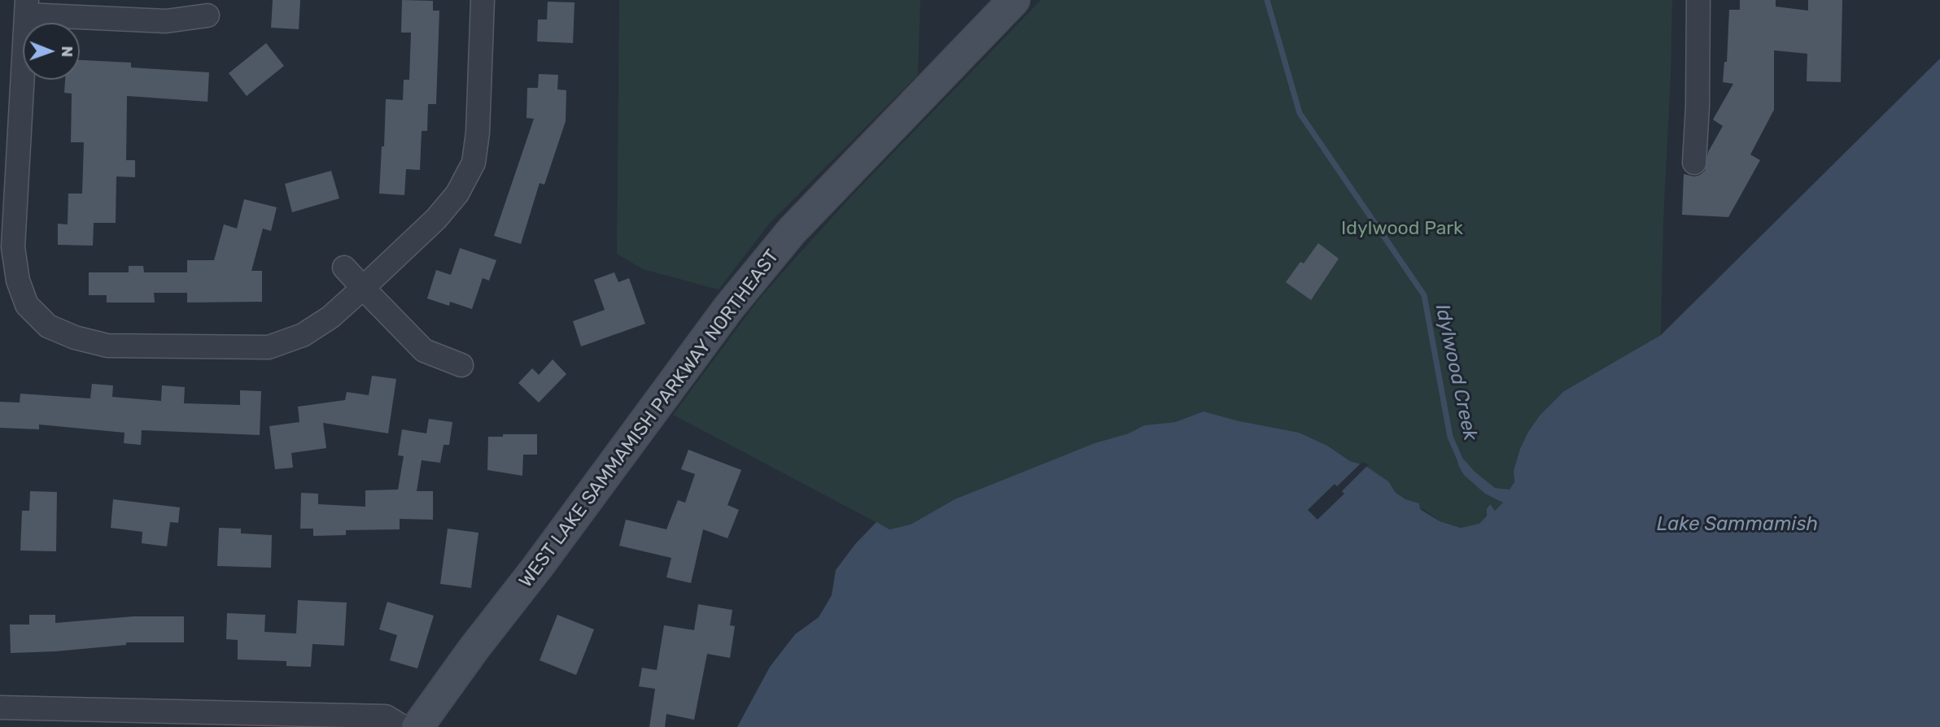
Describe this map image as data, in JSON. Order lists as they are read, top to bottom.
{
  "streets": {
    "main road": ["WEST LAKE SAMMAMISH PARKWAY NORTHEAST"]
  },
  "water": ["Idylwood Creek", "Lake Sammamish"],
  "parks": ["Idylwood Park"],
  "north": "right"
}
